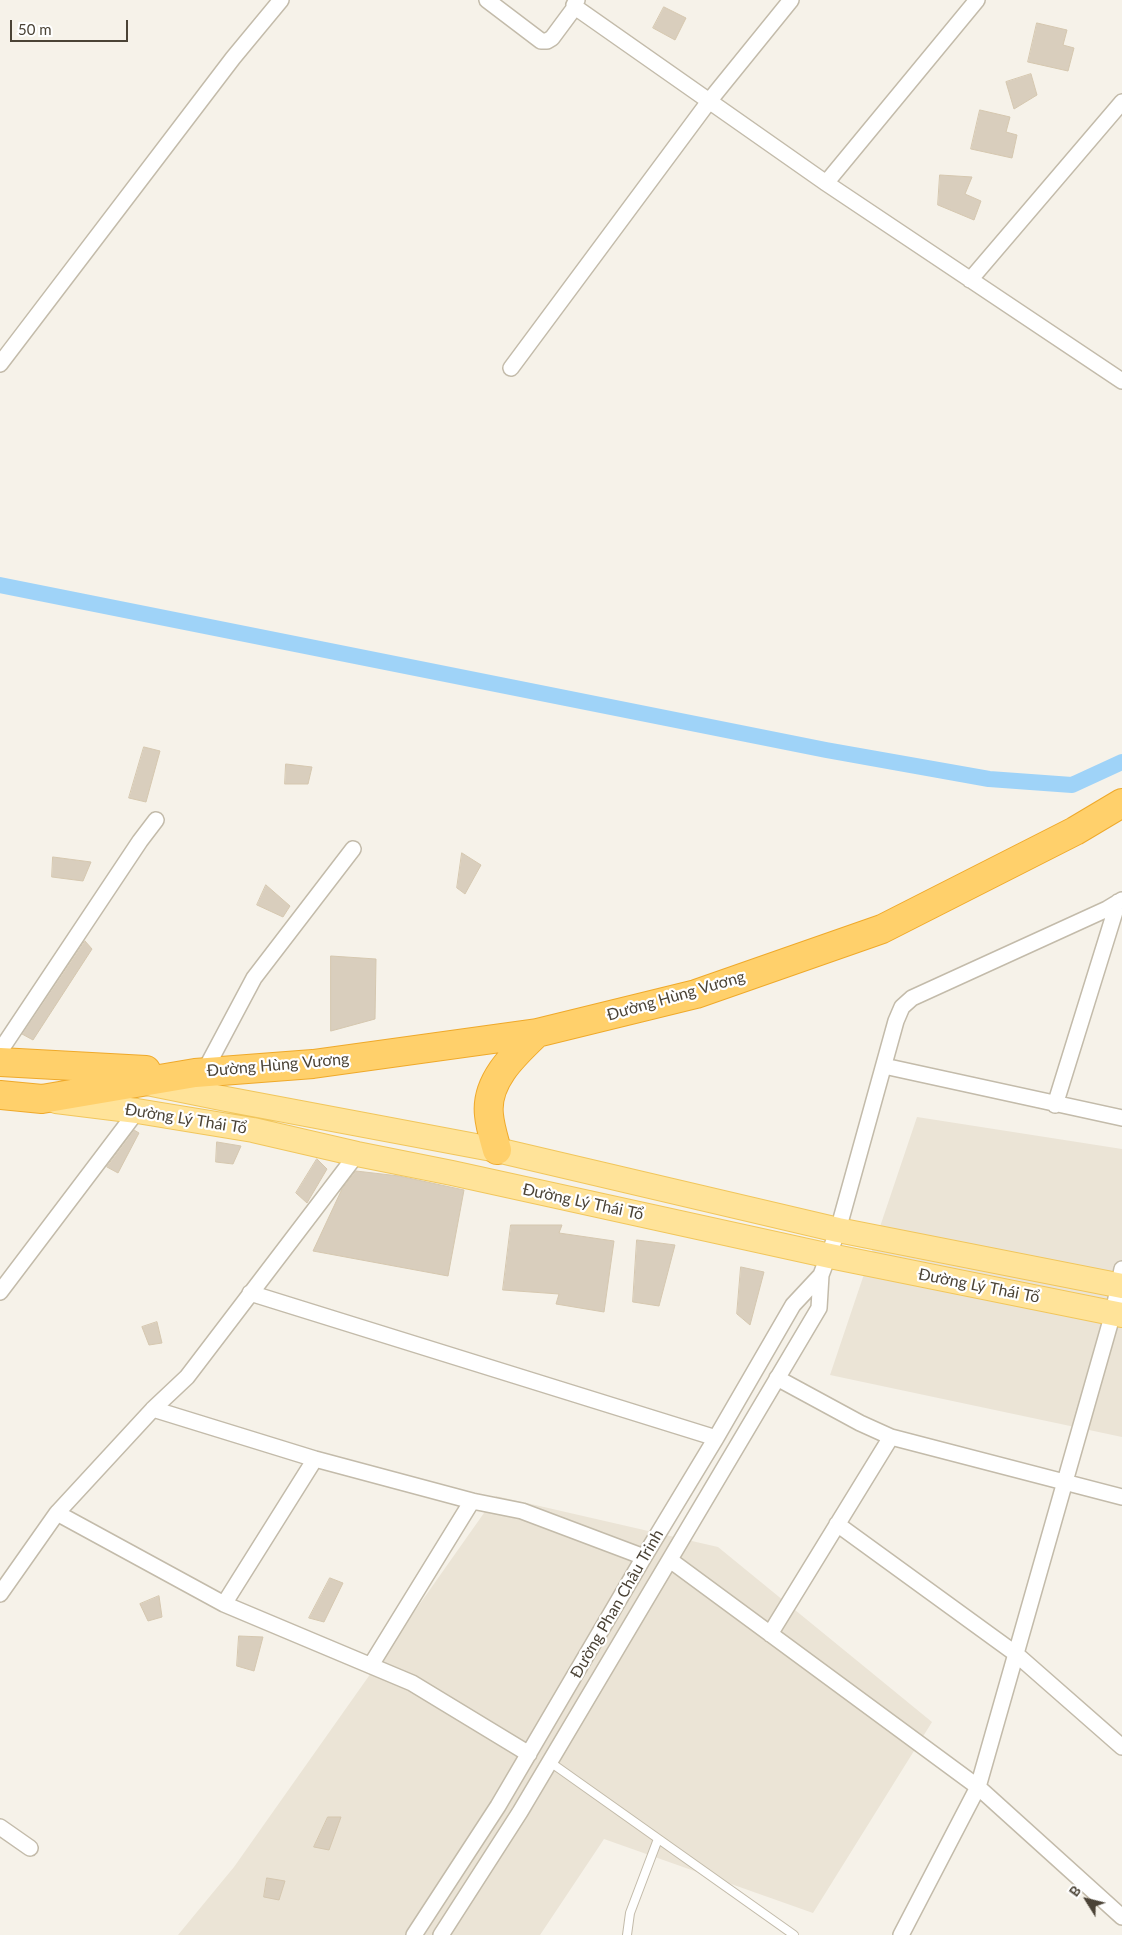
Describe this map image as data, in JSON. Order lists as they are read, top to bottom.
{
  "streets": {
    "highway": ["Đường Hùng Vương"],
    "main road": ["Đường Lý Thái Tổ"],
    "street": ["Đường Phan Châu Trinh"]
  },
  "crossings": [
    ["Đường Hùng Vương", "Đường Lý Thái Tổ"],
    ["Đường Lý Thái Tổ", "Đường Phan Châu Trinh"]
  ],
  "scale_bar": "50 m",
  "north": "top left"
}
